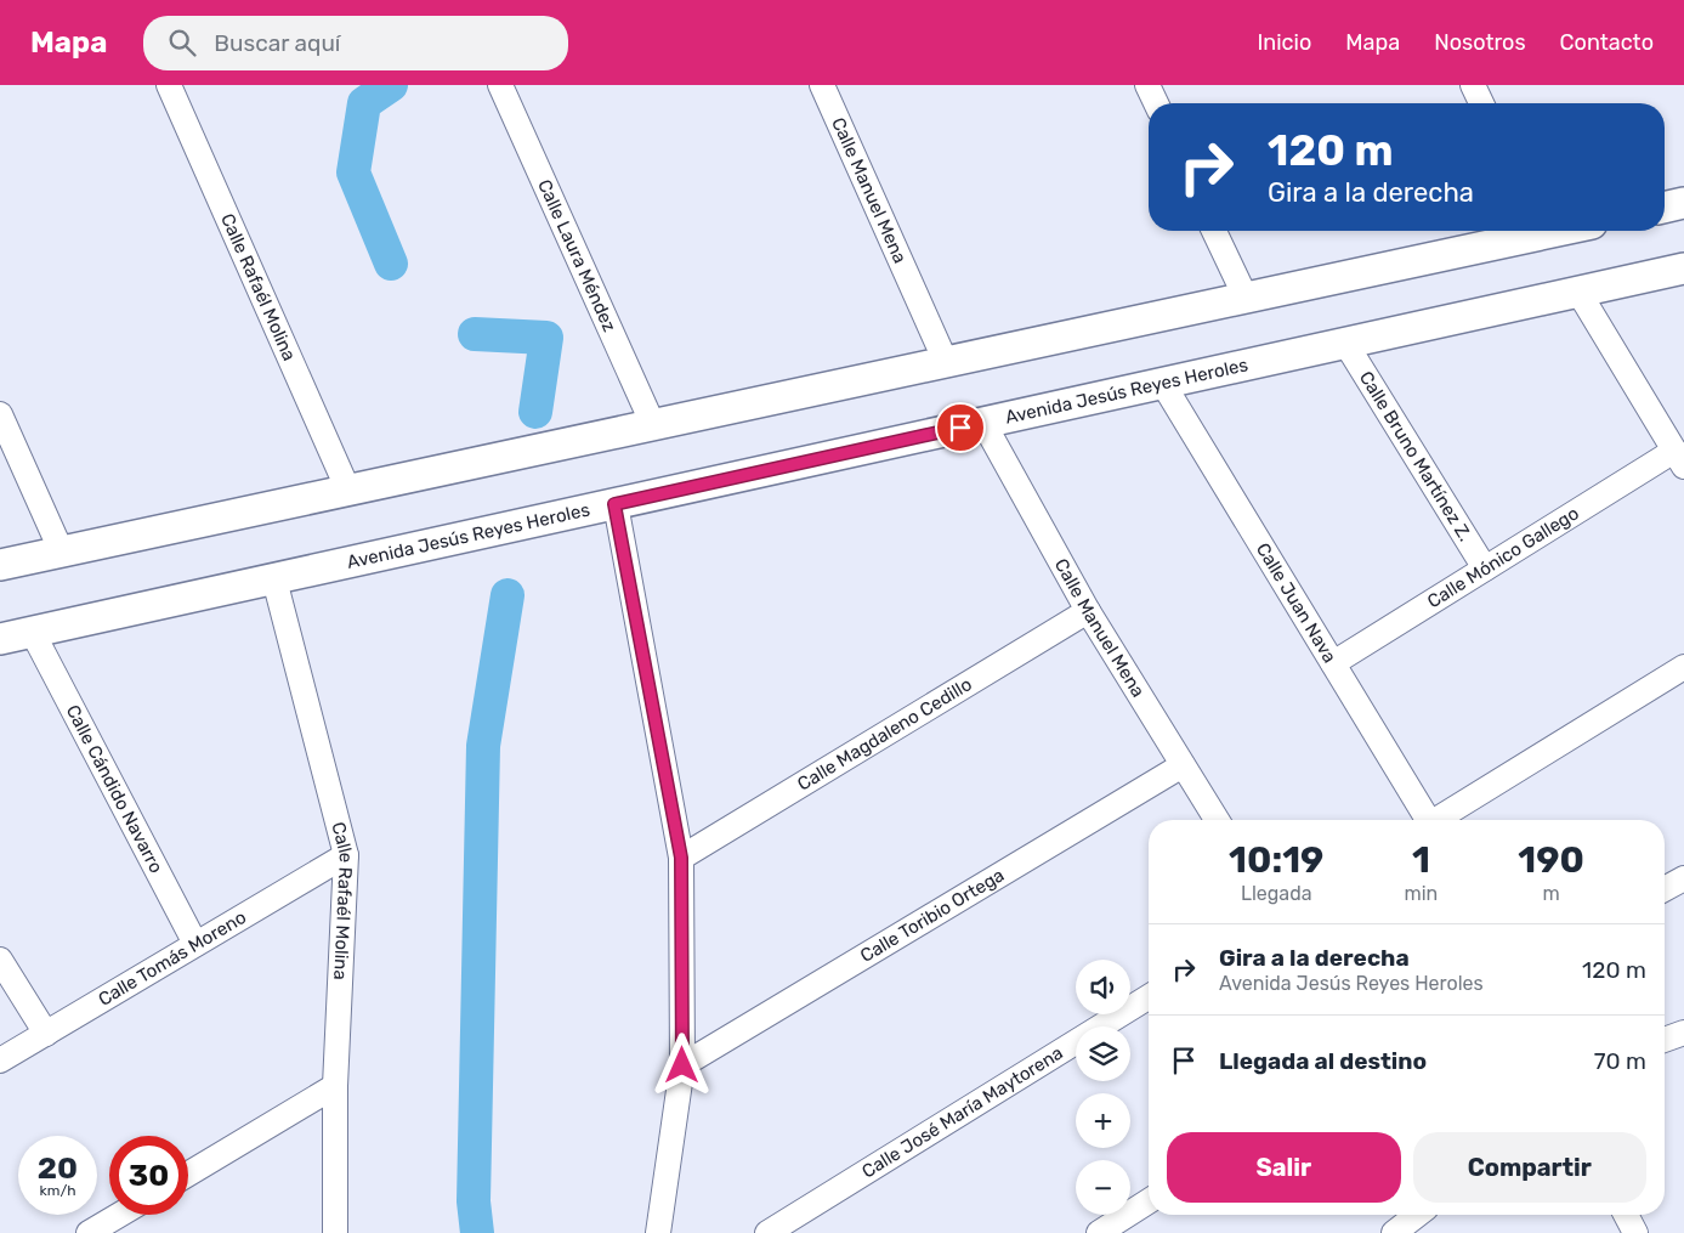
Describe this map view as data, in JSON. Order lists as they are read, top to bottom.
{
  "streets": {
    "street": [
      "Calle Manuel Mena",
      "Calle Laura Méndez",
      "Calle Rafaél Molina",
      "Avenida Jesús Reyes Heroles",
      "Calle Bruno Martínez Z.",
      "Calle Mónico Gallego",
      "Calle Juan Nava",
      "Calle Magdaleno Cedillo",
      "Calle Cándido Navarro",
      "Calle Toribio Ortega",
      "Calle Tomás Moreno",
      "Calle José María Maytorena"
    ]
  },
  "crossings": [
    ["Calle Manuel Mena", "Avenida Jesús Reyes Heroles"],
    ["Calle Manuel Mena", "Calle Magdaleno Cedillo"],
    ["Calle Manuel Mena", "Calle Toribio Ortega"],
    ["Calle Rafaél Molina", "Avenida Jesús Reyes Heroles"],
    ["Calle Rafaél Molina", "Calle Tomás Moreno"],
    ["Avenida Jesús Reyes Heroles", "Calle Bruno Martínez Z."],
    ["Avenida Jesús Reyes Heroles", "Calle Juan Nava"],
    ["Avenida Jesús Reyes Heroles", "Calle Cándido Navarro"],
    ["Calle Bruno Martínez Z.", "Calle Mónico Gallego"],
    ["Calle Mónico Gallego", "Calle Juan Nava"],
    ["Calle Cándido Navarro", "Calle Tomás Moreno"]
  ],
  "page": {
    "header": "Mapa",
    "search": "Buscar aquí",
    "nav": [
      "Inicio",
      "Mapa",
      "Nosotros",
      "Contacto"
    ],
    "turn": ["120 m", "Gira a la derecha"],
    "eta": [
      "10:19",
      "Llegada",
      "1",
      "min",
      "190",
      "m"
    ],
    "list": [
      {
        "name": "Gira a la derecha",
        "note": "Avenida Jesús Reyes Heroles",
        "value": "120 m"
      },
      {
        "name": "Llegada al destino",
        "value": "70 m"
      }
    ],
    "map_buttons": ["+", "−"],
    "buttons": ["Salir", "Compartir"],
    "speed": "20 km/h",
    "limit": "30"
  }
}
